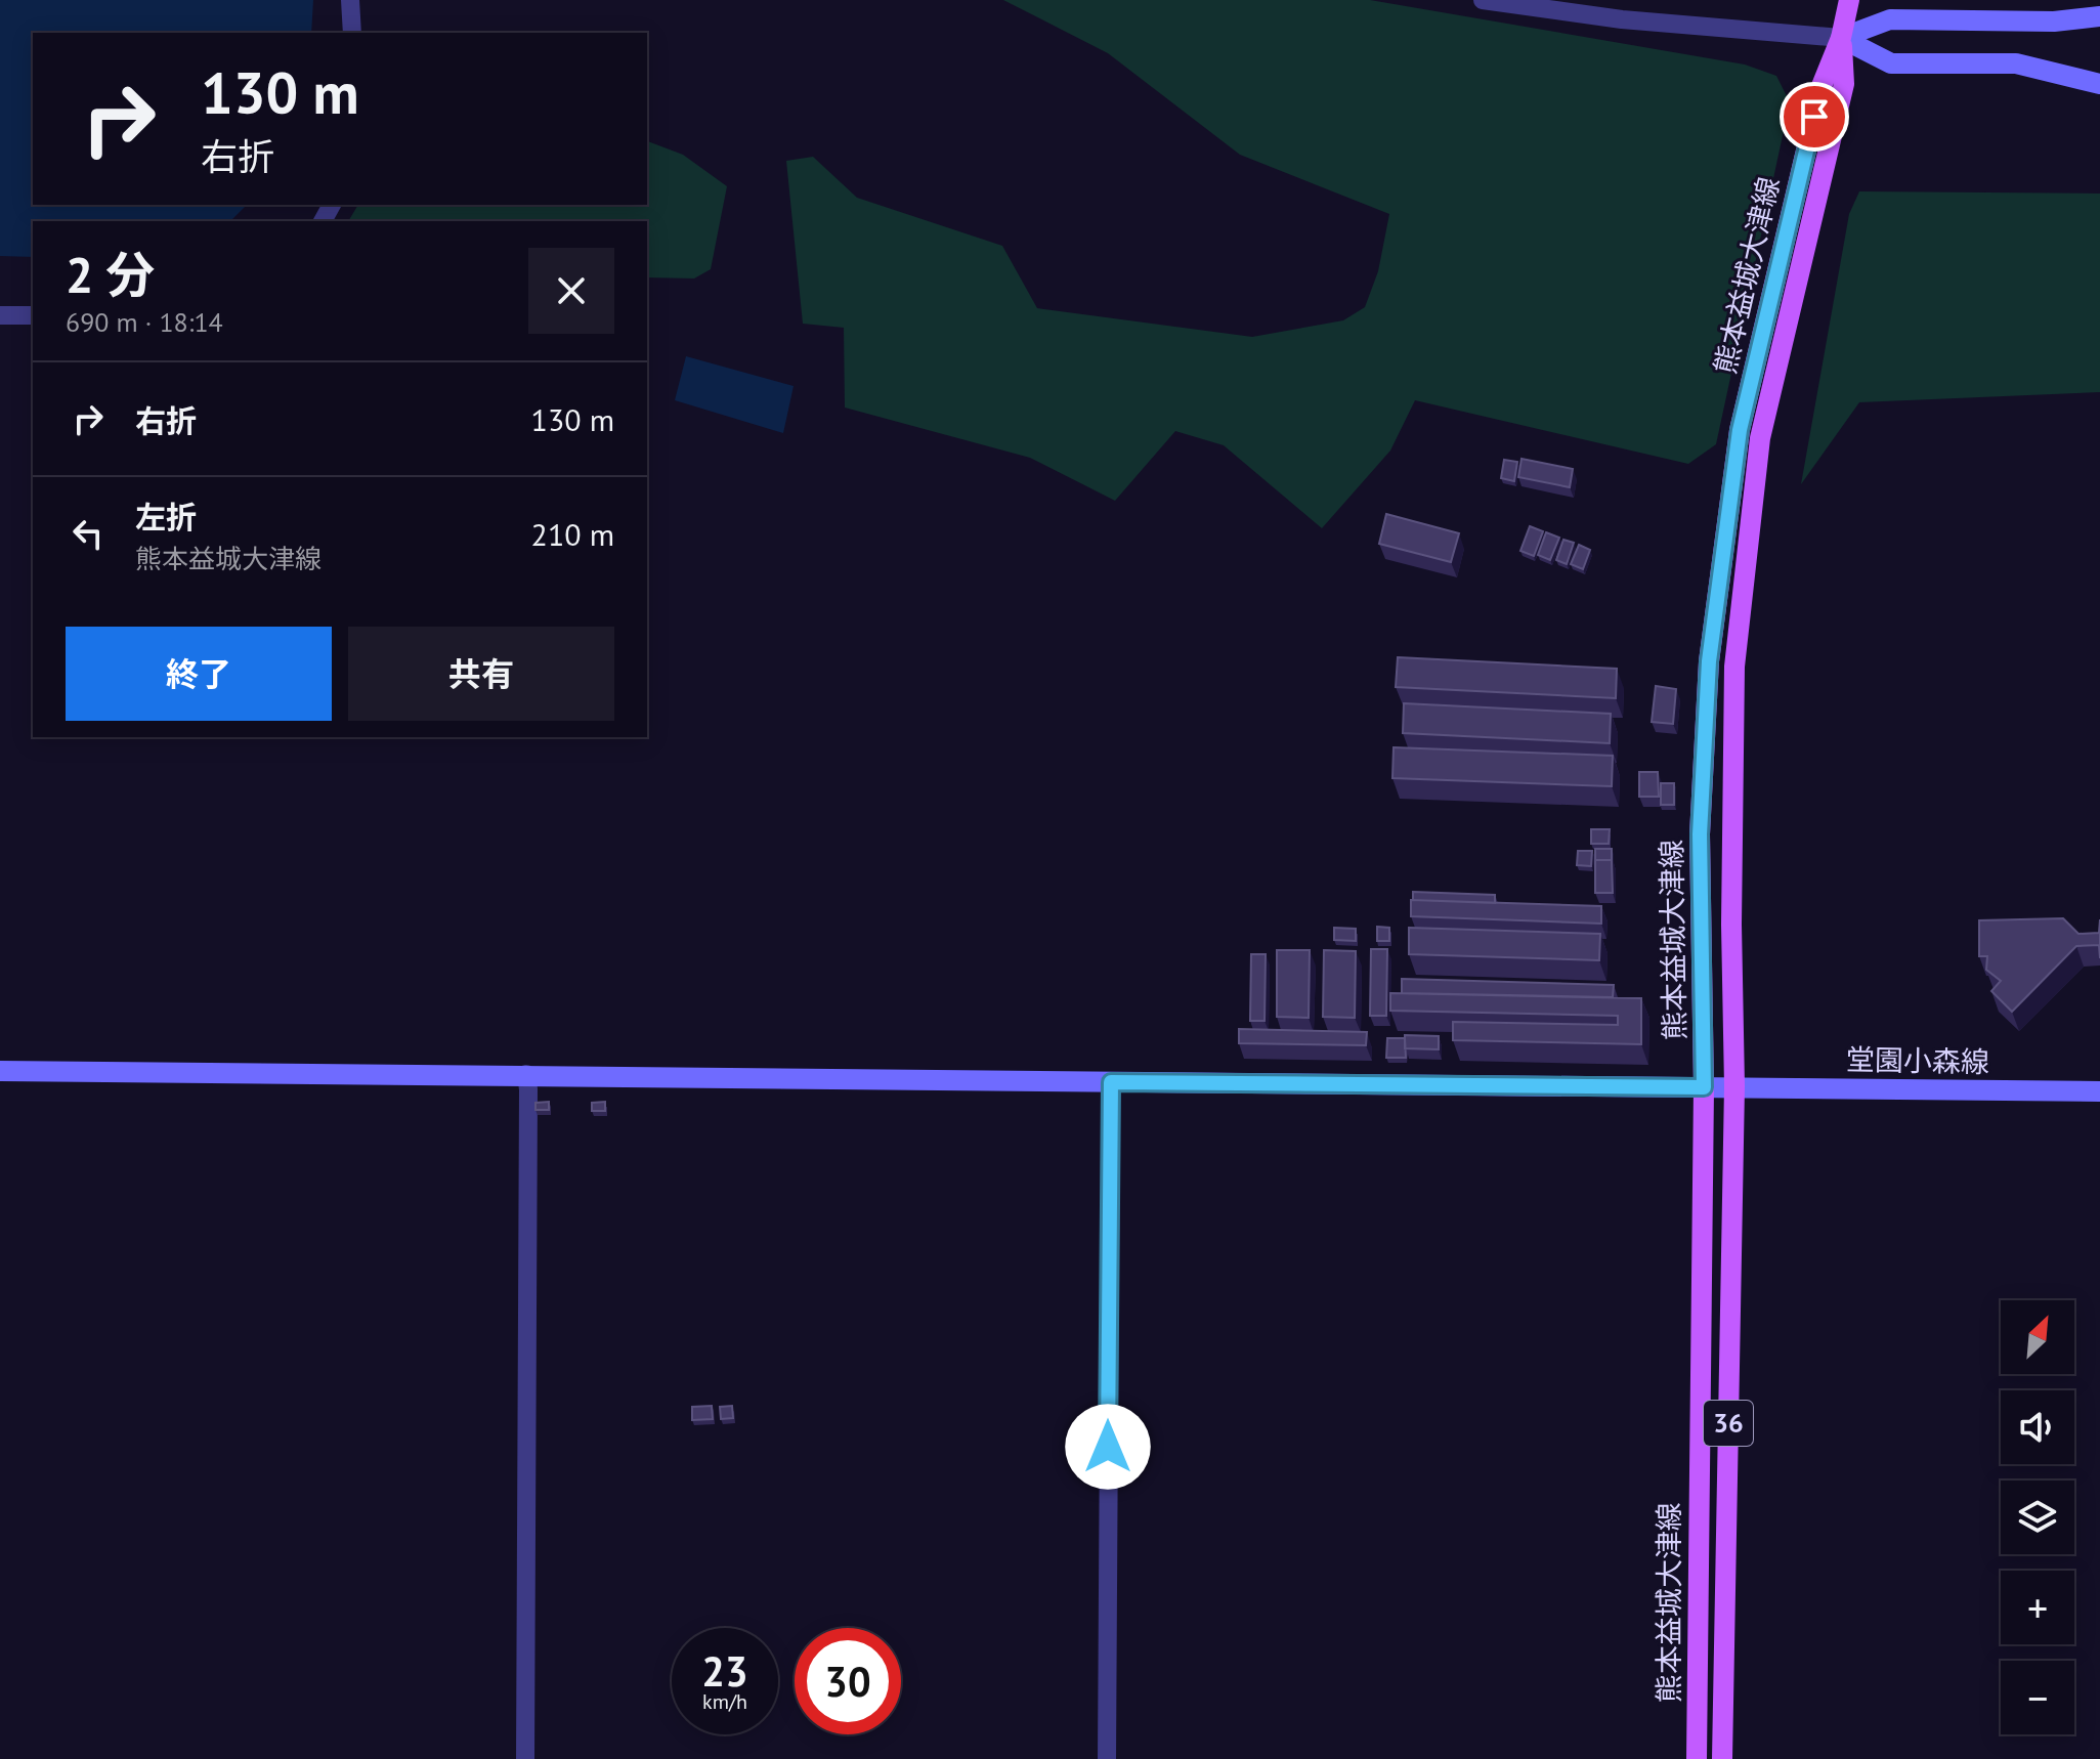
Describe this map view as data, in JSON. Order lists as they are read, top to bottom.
{
  "streets": {
    "main road": ["熊本益城大津線", "36"],
    "street": ["堂園小森線"]
  },
  "crossings": [
    ["熊本益城大津線", "堂園小森線"]
  ],
  "north": "top right",
  "page": {
    "turn": ["130 m", "右折"],
    "heading": ["2 分", "690 m · 18:14"],
    "list": [
      {
        "name": "右折",
        "value": "130 m"
      },
      {
        "name": "左折",
        "note": "熊本益城大津線",
        "value": "210 m"
      }
    ],
    "buttons": ["終了", "共有"],
    "map_buttons": ["+", "−"],
    "speed": "23 km/h",
    "limit": "30"
  }
}
